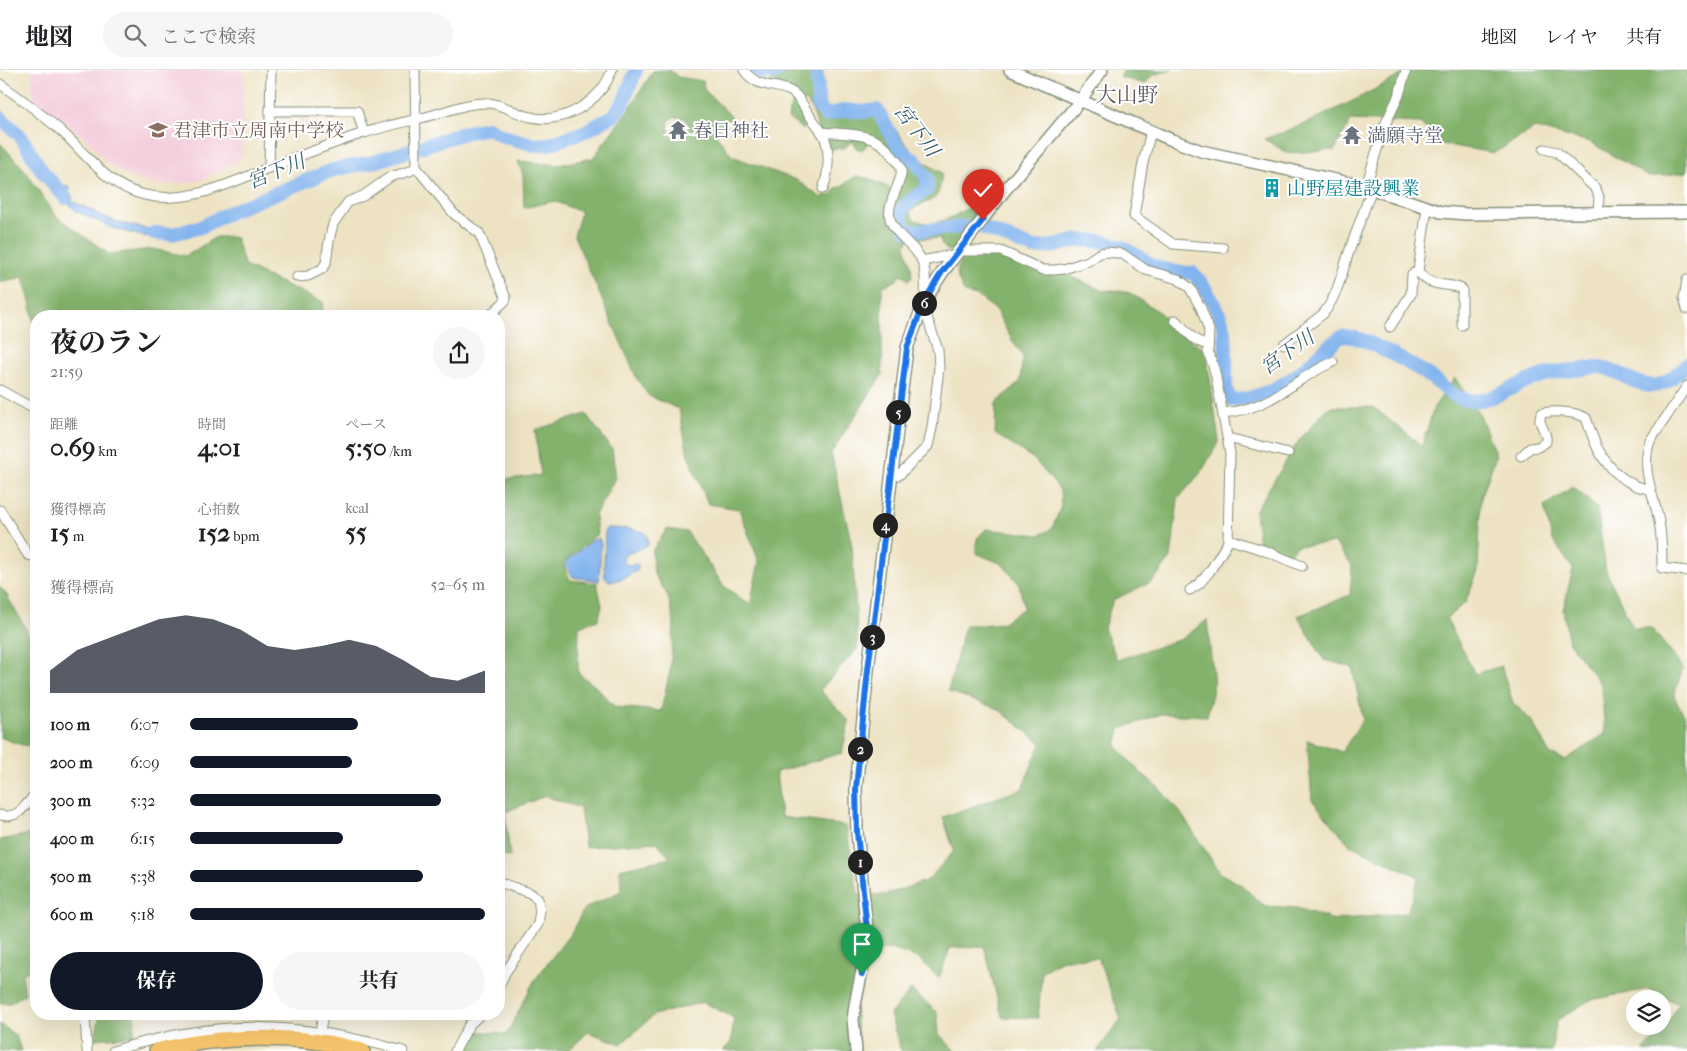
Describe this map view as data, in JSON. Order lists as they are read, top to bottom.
{
  "districts": ["大山野"],
  "water": ["宮下川"],
  "places": {
    "school or university": ["君津市立周南中学校"],
    "temple": ["春日神社", "満願寺堂"],
    "building": ["山野屋建設興業"]
  },
  "page": {
    "header": "地図",
    "search": "ここで検索",
    "nav": ["地図", "レイヤ", "共有"],
    "pins": [
      "6",
      "5",
      "4",
      "3",
      "2",
      "1"
    ],
    "heading": ["夜のラン", "21:59"],
    "stats": [
      ["距離", "0.69 km"],
      ["時間", "4:01"],
      ["ペース", "5:50 /km"],
      ["獲得標高", "15 m"],
      ["心拍数", "152 bpm"],
      ["kcal", "55"]
    ],
    "chart": ["獲得標高", "52–65 m"],
    "list": [
      {
        "name": "100 m",
        "note": "6:07"
      },
      {
        "name": "200 m",
        "note": "6:09"
      },
      {
        "name": "300 m",
        "note": "5:32"
      },
      {
        "name": "400 m",
        "note": "6:15"
      },
      {
        "name": "500 m",
        "note": "5:38"
      },
      {
        "name": "600 m",
        "note": "5:18"
      }
    ],
    "buttons": ["保存", "共有"]
  }
}
